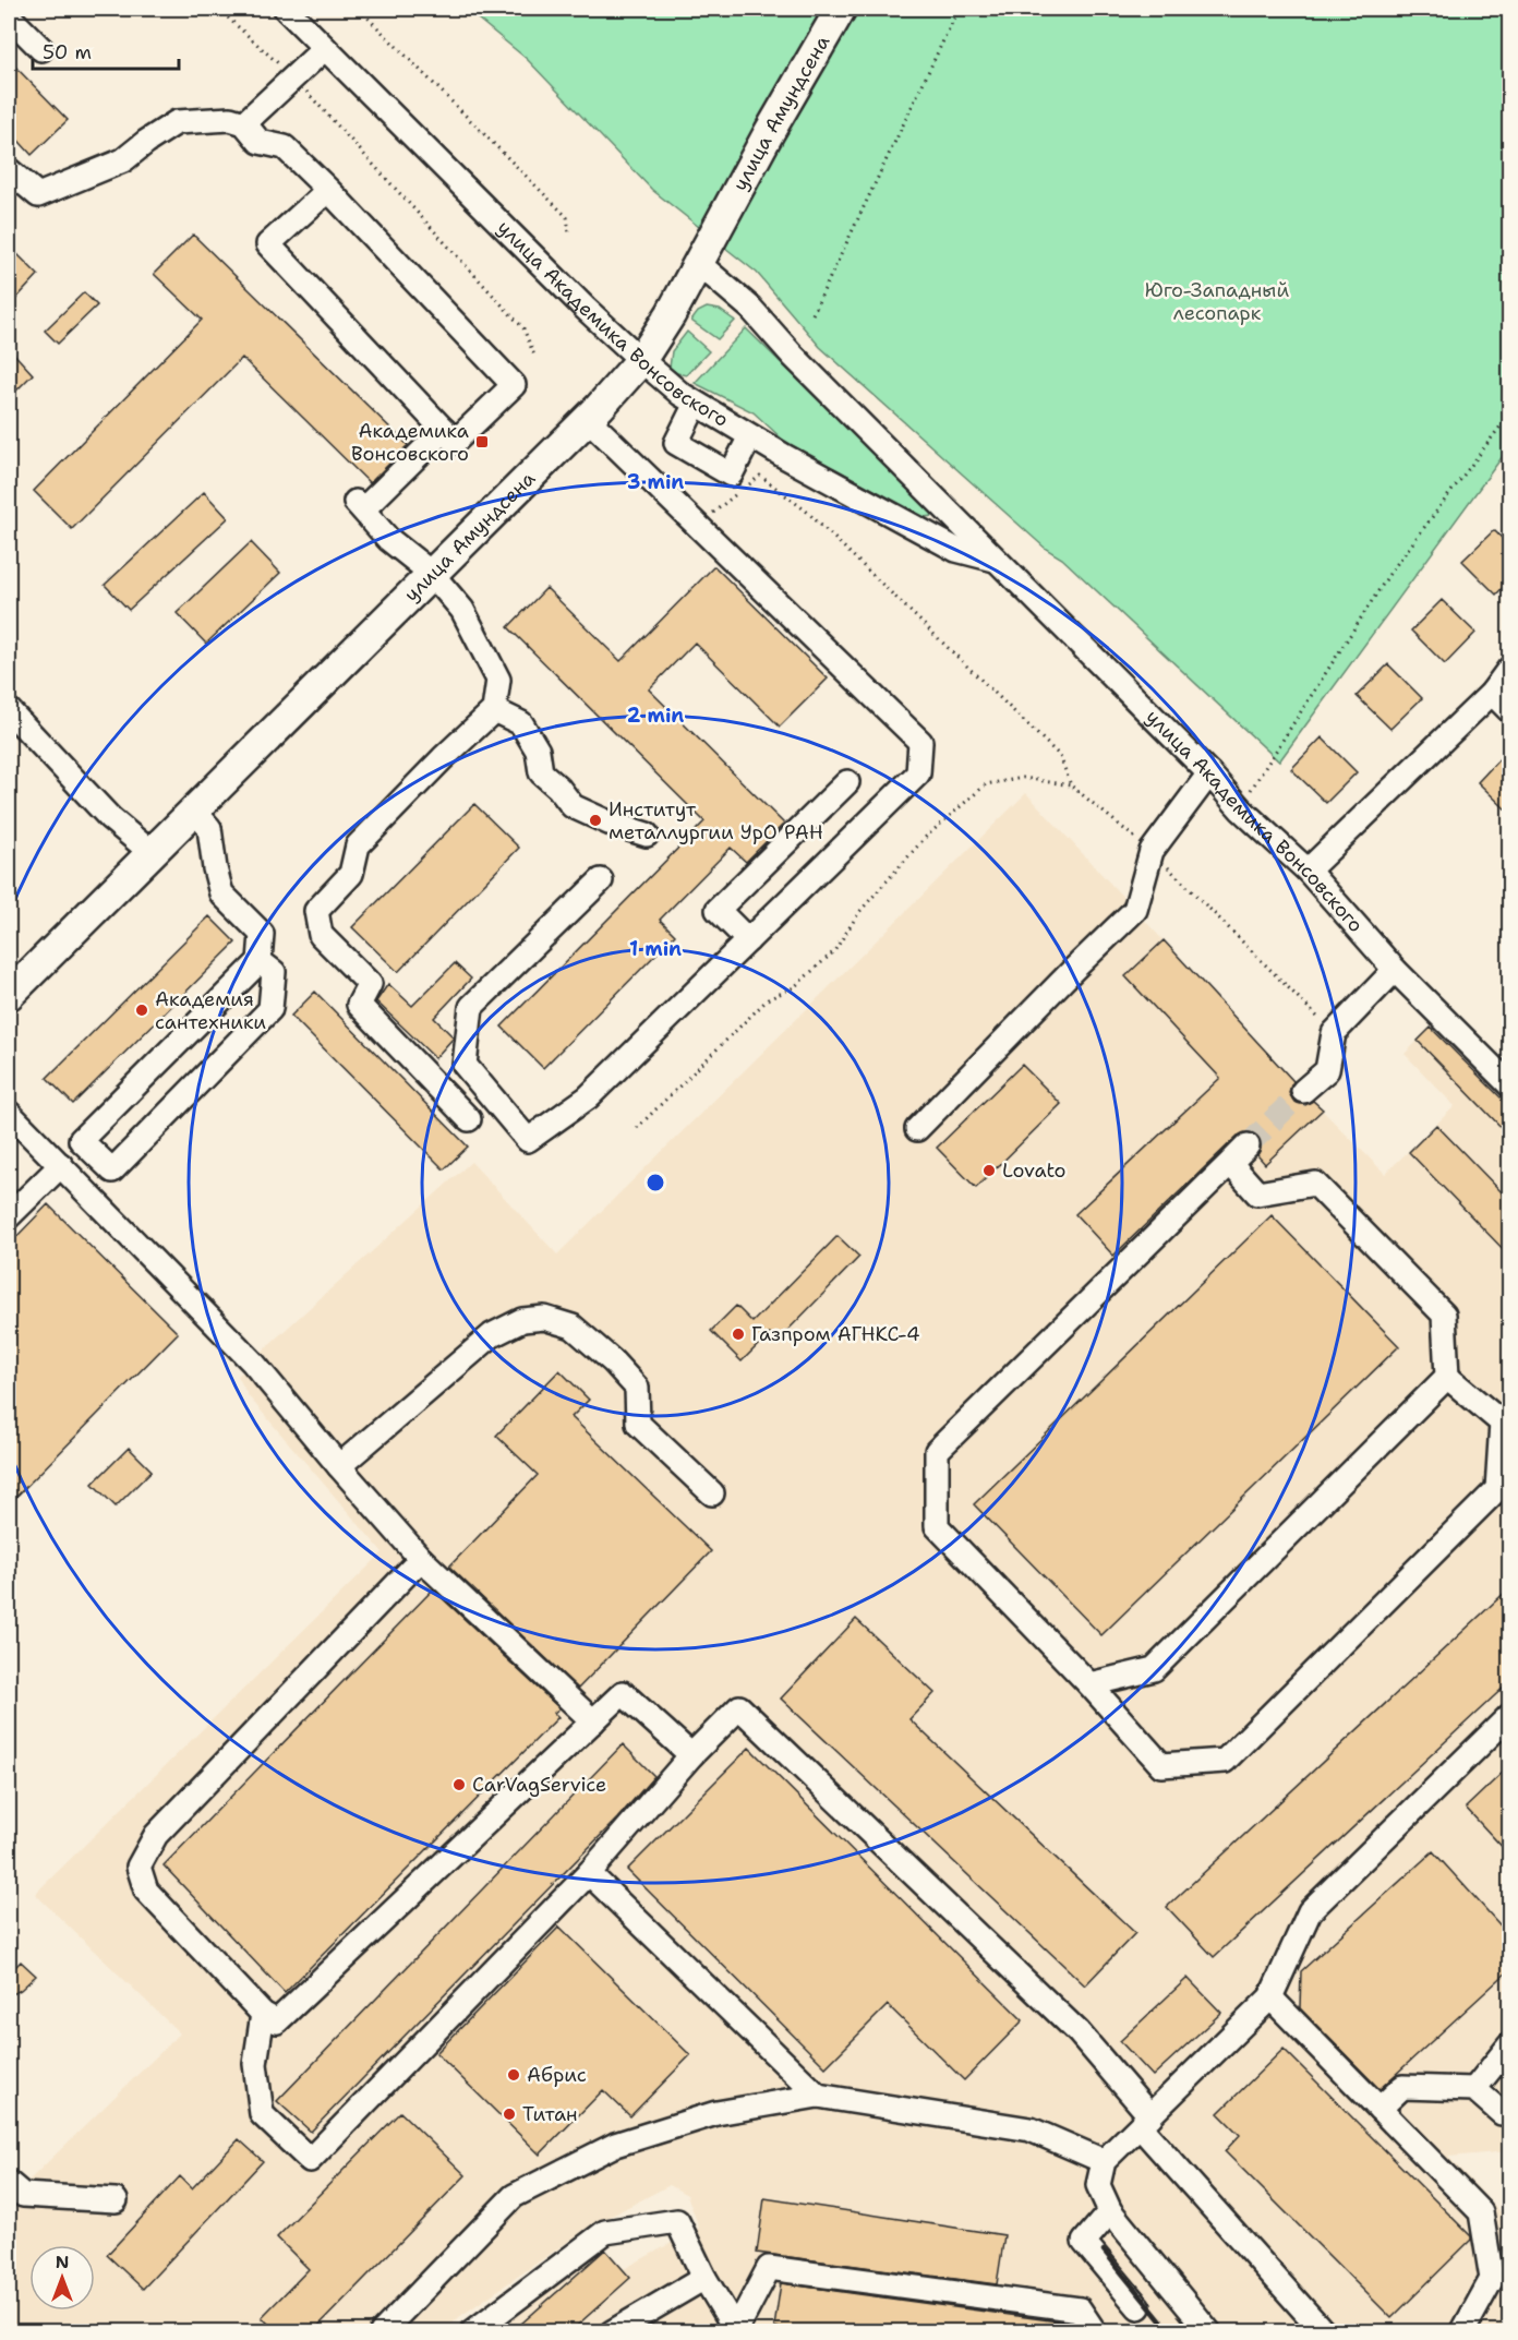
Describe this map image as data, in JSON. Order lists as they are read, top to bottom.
{
  "streets": {
    "main road": ["улица Амундсена"],
    "street": ["улица Академика Вонсовского"]
  },
  "crossings": [
    ["улица Амундсена", "улица Академика Вонсовского"]
  ],
  "parks": ["Юго-Западный лесопарк"],
  "places": {
    "transit": ["Академика Вонсовского"],
    "other": [
      "Институт металлургии УрО РАН",
      "Академия сантехники",
      "Lovato",
      "Газпром АГНКС-4",
      "CarVagService",
      "Абрис",
      "Титан"
    ]
  },
  "scale_bar": "50 m",
  "north": "top",
  "rings": ["3 min", "2 min", "1 min"]
}
